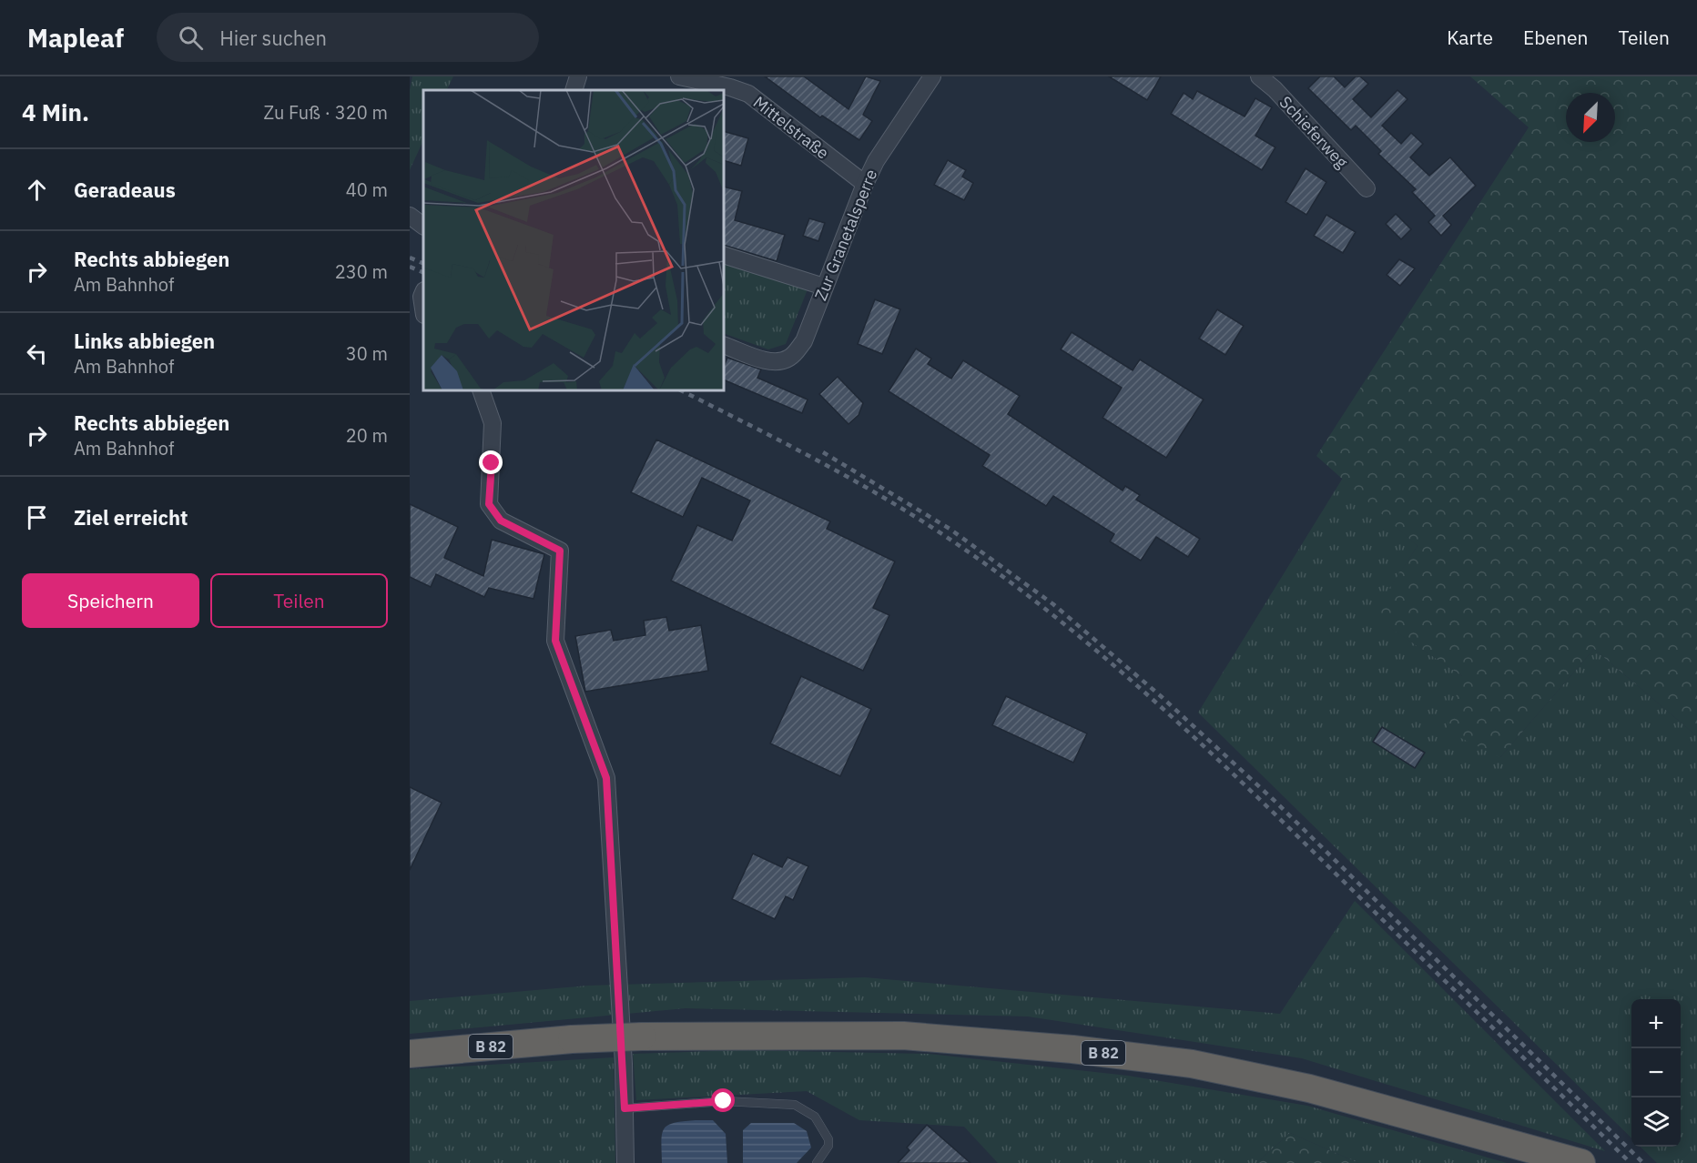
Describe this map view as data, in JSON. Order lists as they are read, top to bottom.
{
  "streets": {
    "highway": ["B 82"],
    "street": ["Mittelstraße", "Schieferweg", "Zur Granetalsperre"]
  },
  "crossings": [
    ["Mittelstraße", "Zur Granetalsperre"]
  ],
  "north": "bottom left",
  "page": {
    "header": "Mapleaf",
    "search": "Hier suchen",
    "nav": ["Karte", "Ebenen", "Teilen"],
    "heading": ["4 Min.", "Zu Fuß · 320 m"],
    "list": [
      ["Geradeaus", "40 m"],
      ["Rechts abbiegen", "Am Bahnhof", "230 m"],
      ["Links abbiegen", "Am Bahnhof", "30 m"],
      ["Rechts abbiegen", "Am Bahnhof", "20 m"],
      "Ziel erreicht"
    ],
    "buttons": ["Speichern", "Teilen"],
    "map_buttons": ["+", "−"]
  }
}
